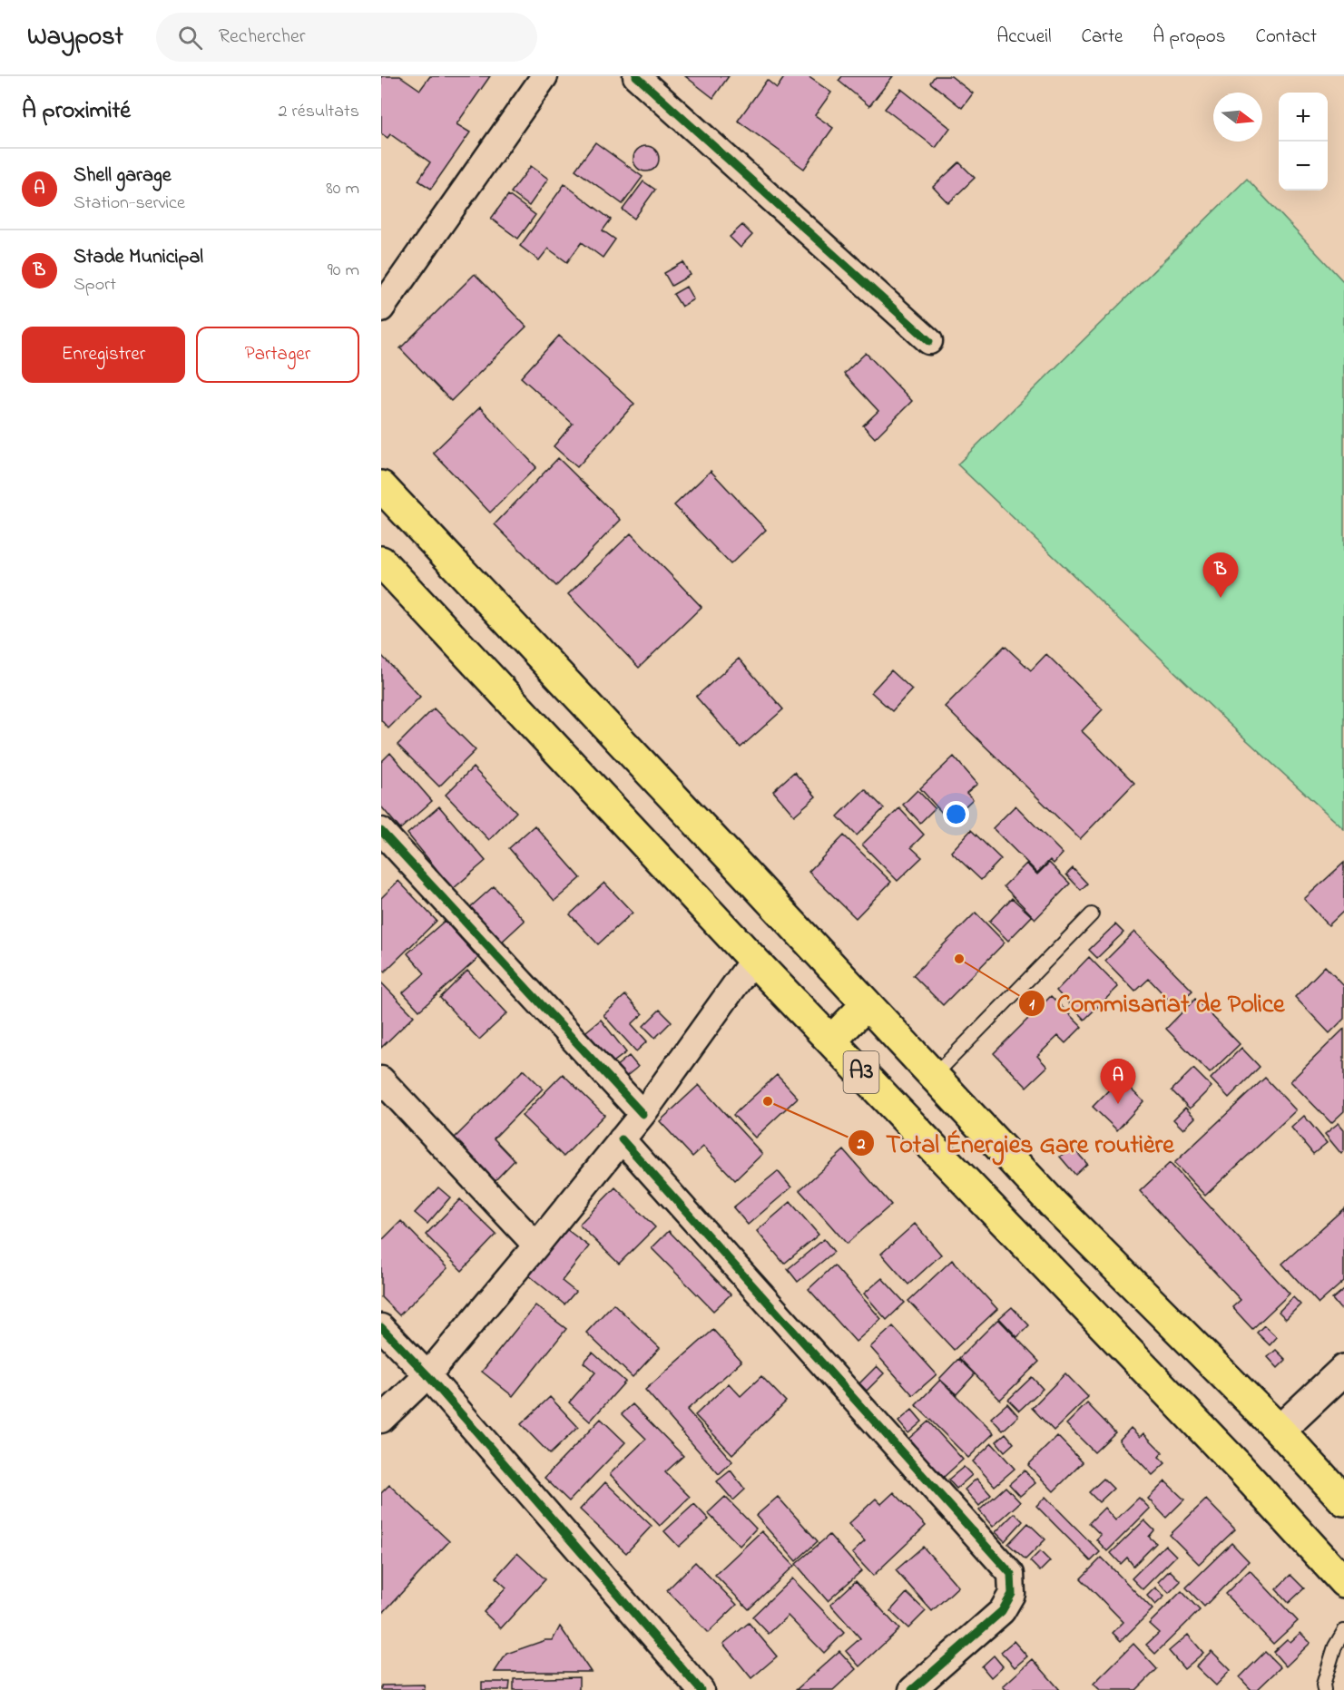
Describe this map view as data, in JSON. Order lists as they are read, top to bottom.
{
  "streets": {
    "highway": ["A3"]
  },
  "places": ["Commisariat de Police", "Total Énergies Gare routière"],
  "north": "right",
  "page": {
    "header": "Waypost",
    "search": "Rechercher",
    "nav": [
      "Accueil",
      "Carte",
      "À propos",
      "Contact"
    ],
    "heading": ["À proximité", "2 résultats"],
    "map_buttons": ["+", "−"],
    "list": [
      {
        "mark": "A",
        "name": "Shell garage",
        "note": "Station-service",
        "value": "80 m"
      },
      {
        "mark": "B",
        "name": "Stade Municipal",
        "note": "Sport",
        "value": "90 m"
      }
    ],
    "buttons": ["Enregistrer", "Partager"],
    "pins": ["B", "A"]
  }
}
